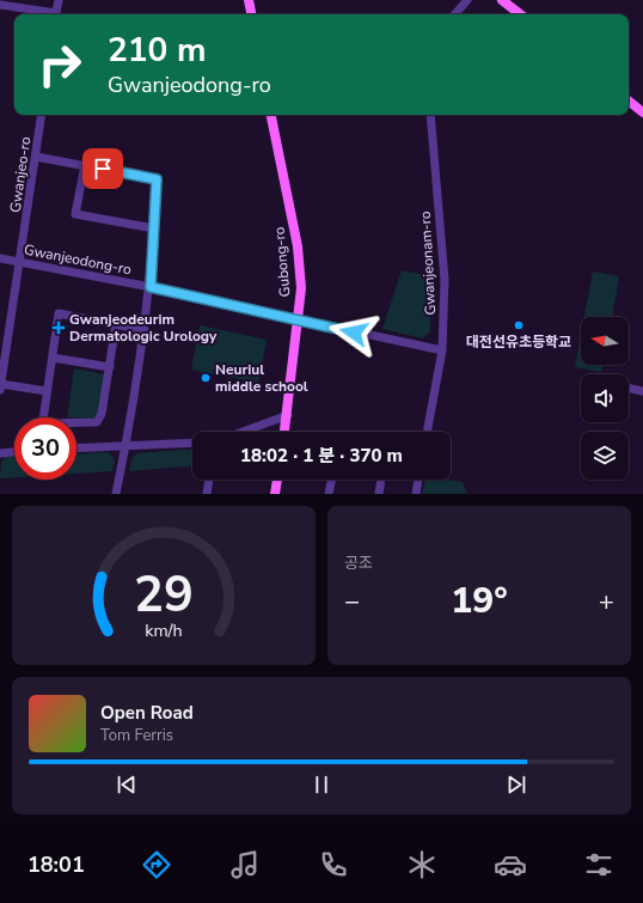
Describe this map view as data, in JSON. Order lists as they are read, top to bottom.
{
  "streets": {
    "main road": ["Gubong-ro"],
    "street": ["Gwanjeo-ro", "Gwanjeodong-ro", "Gwanjeonam-ro"]
  },
  "crossings": [
    ["Gwanjeo-ro", "Gwanjeodong-ro"],
    ["Gwanjeodong-ro", "Gubong-ro"],
    ["Gwanjeodong-ro", "Gwanjeonam-ro"]
  ],
  "places": {
    "other": ["대전선유초등학교", "Neuriul middle school"],
    "health": ["Gwanjeodeurim Dermatologic Urology"]
  },
  "north": "left",
  "page": {
    "turn": ["210 m", "Gwanjeodong-ro"],
    "limit": "30",
    "trip": "18:02 · 1 분 · 370 m",
    "tile": "공조",
    "heat": ["−", "19°", "+"],
    "song": ["Open Road", "Tom Ferris"],
    "tabs": "18:01",
    "gauge": ["29", "km/h"]
  }
}
